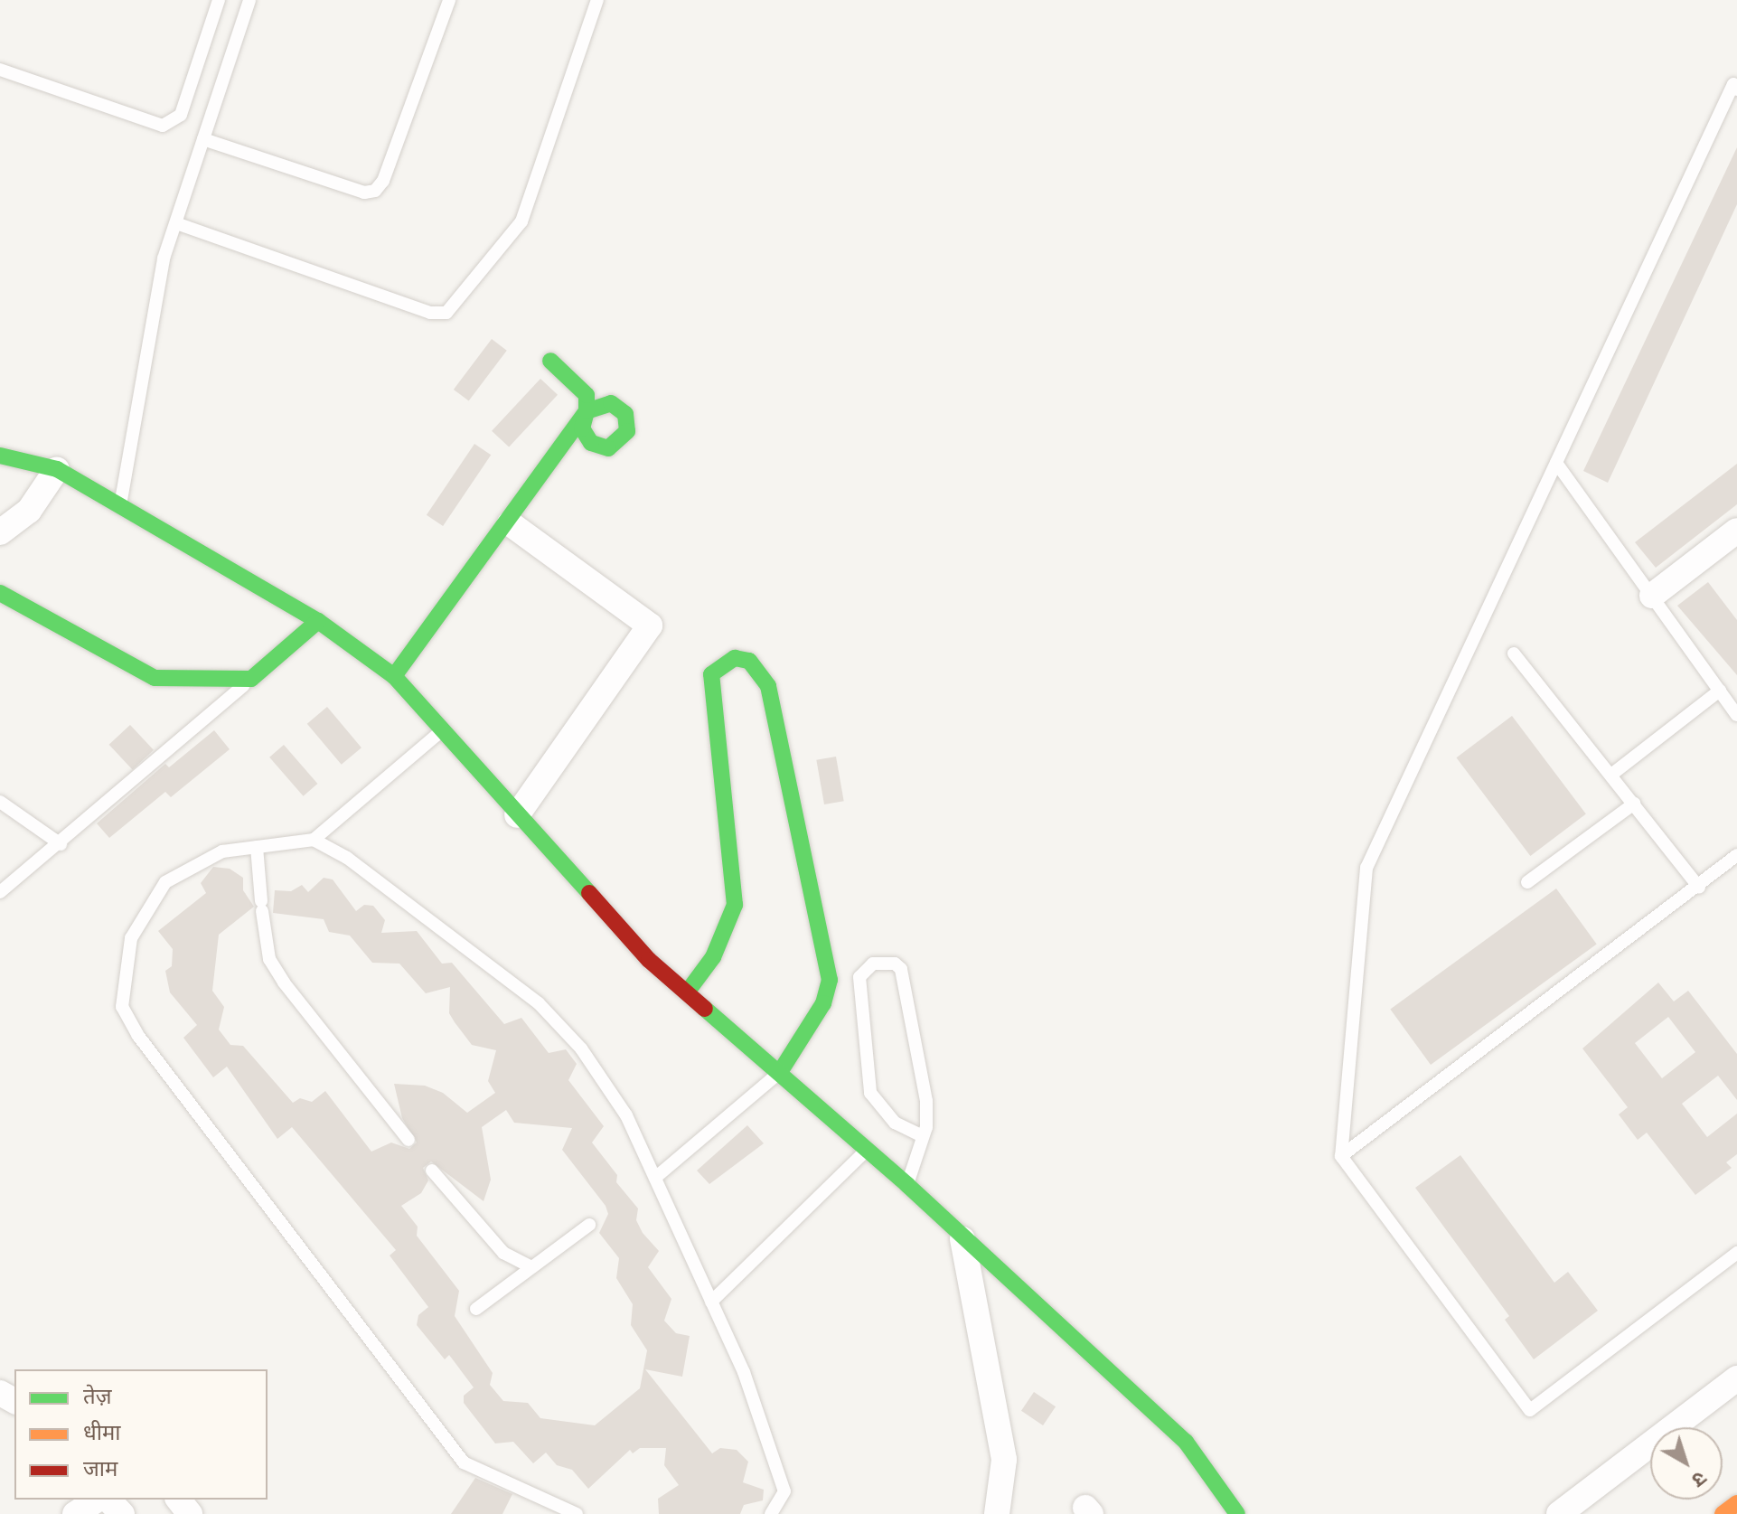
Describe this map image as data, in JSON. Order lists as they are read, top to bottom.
{
  "legend": ["तेज़", "धीमा", "जाम"],
  "north": "bottom right"
}
